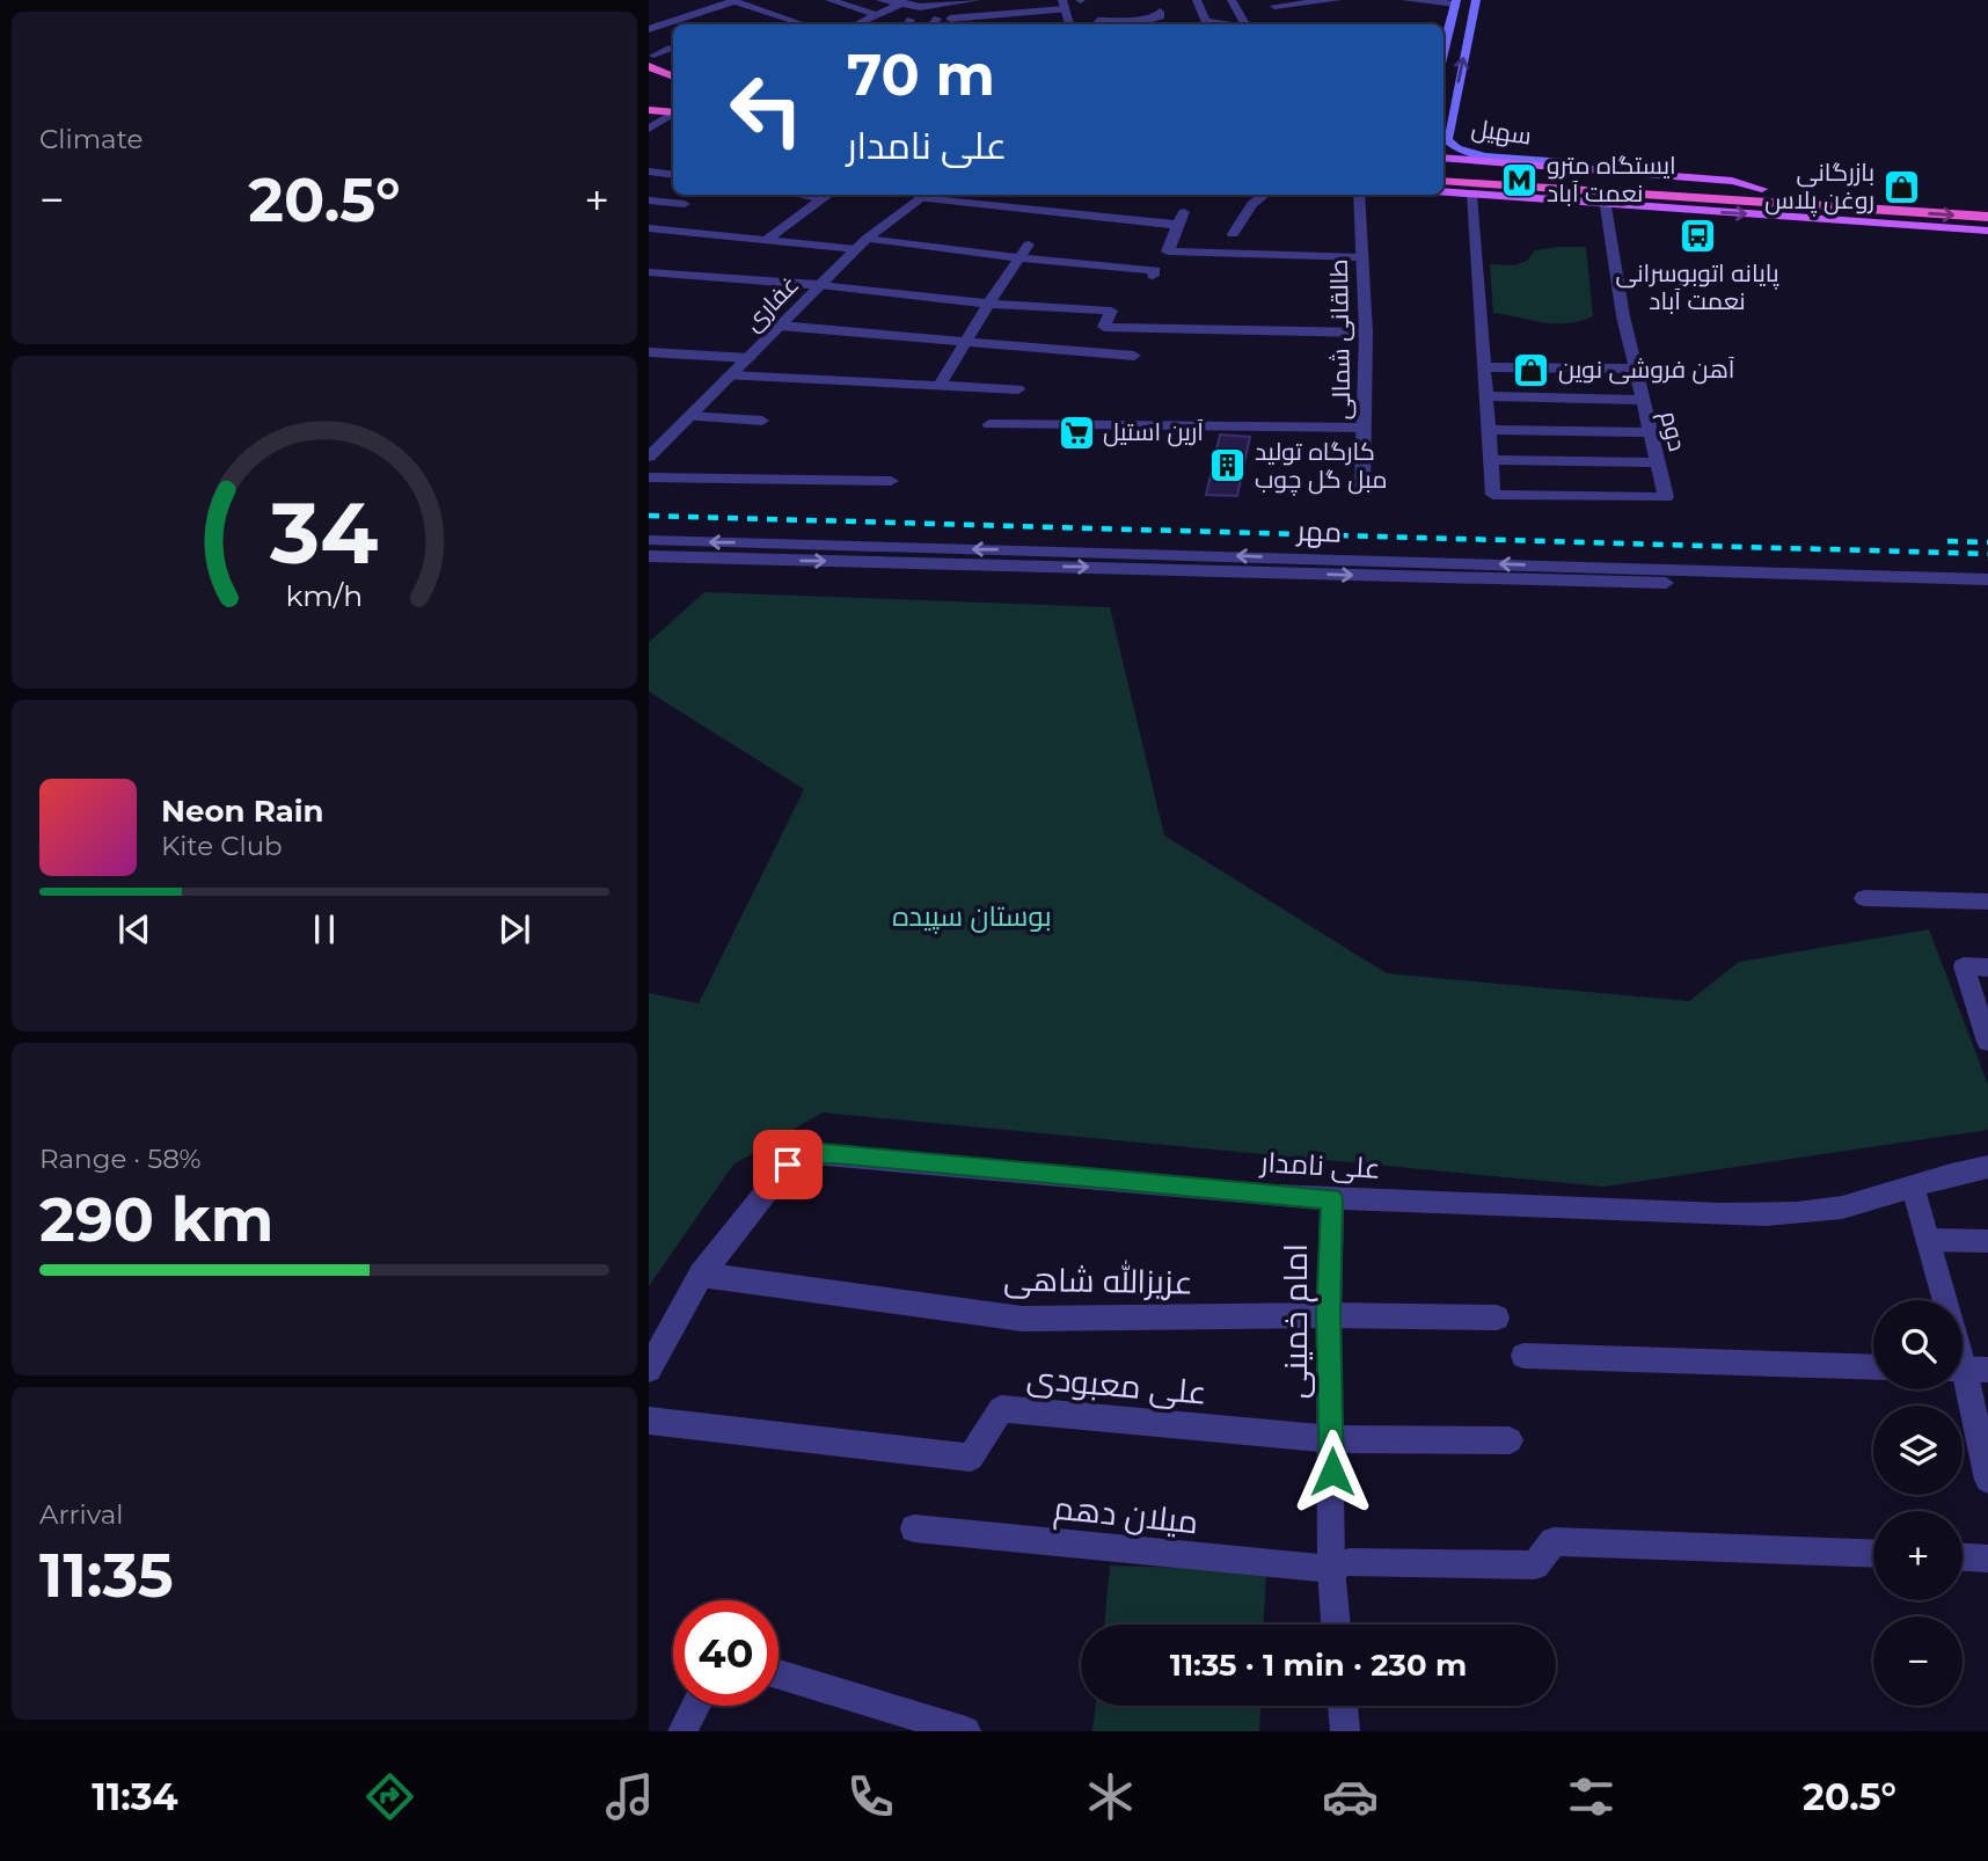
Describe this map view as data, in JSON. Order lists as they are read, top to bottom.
{
  "streets": {
    "main road": ["سهیل"],
    "street": [
      "غفاری",
      "طالقانی شمالی",
      "دوم",
      "مهر",
      "علی نامدار",
      "عزیزالله شاهی",
      "امام خمینی",
      "علی معبودی",
      "میلان دهم"
    ]
  },
  "crossings": [
    ["علی نامدار", "عزیزالله شاهی"],
    ["علی نامدار", "امام خمینی"],
    ["عزیزالله شاهی", "امام خمینی"],
    ["امام خمینی", "علی معبودی"],
    ["امام خمینی", "میلان دهم"]
  ],
  "parks": ["بوستان سپیده"],
  "places": {
    "metro station": ["ایستگاه مترو نعمت آباد"],
    "shop": ["بازرگانی روغن پلاس", "آهن فروشی نوین"],
    "bus stop": ["پایانه اتوبوسرانی نعمت آباد"],
    "supermarket": ["آرین استیل"],
    "building": ["کارگاه تولید مبل گل چوب"]
  },
  "page": {
    "tile": [
      "Climate",
      ["Range · 58%", "290 km"],
      ["Arrival", "11:35"]
    ],
    "turn": ["70 m", "علی نامدار"],
    "heat": ["−", "20.5°", "+"],
    "song": ["Neon Rain", "Kite Club"],
    "map_buttons": ["+", "−"],
    "limit": "40",
    "trip": "11:35 · 1 min · 230 m",
    "tabs": ["11:34", "20.5°"],
    "gauge": ["34", "km/h"]
  }
}
